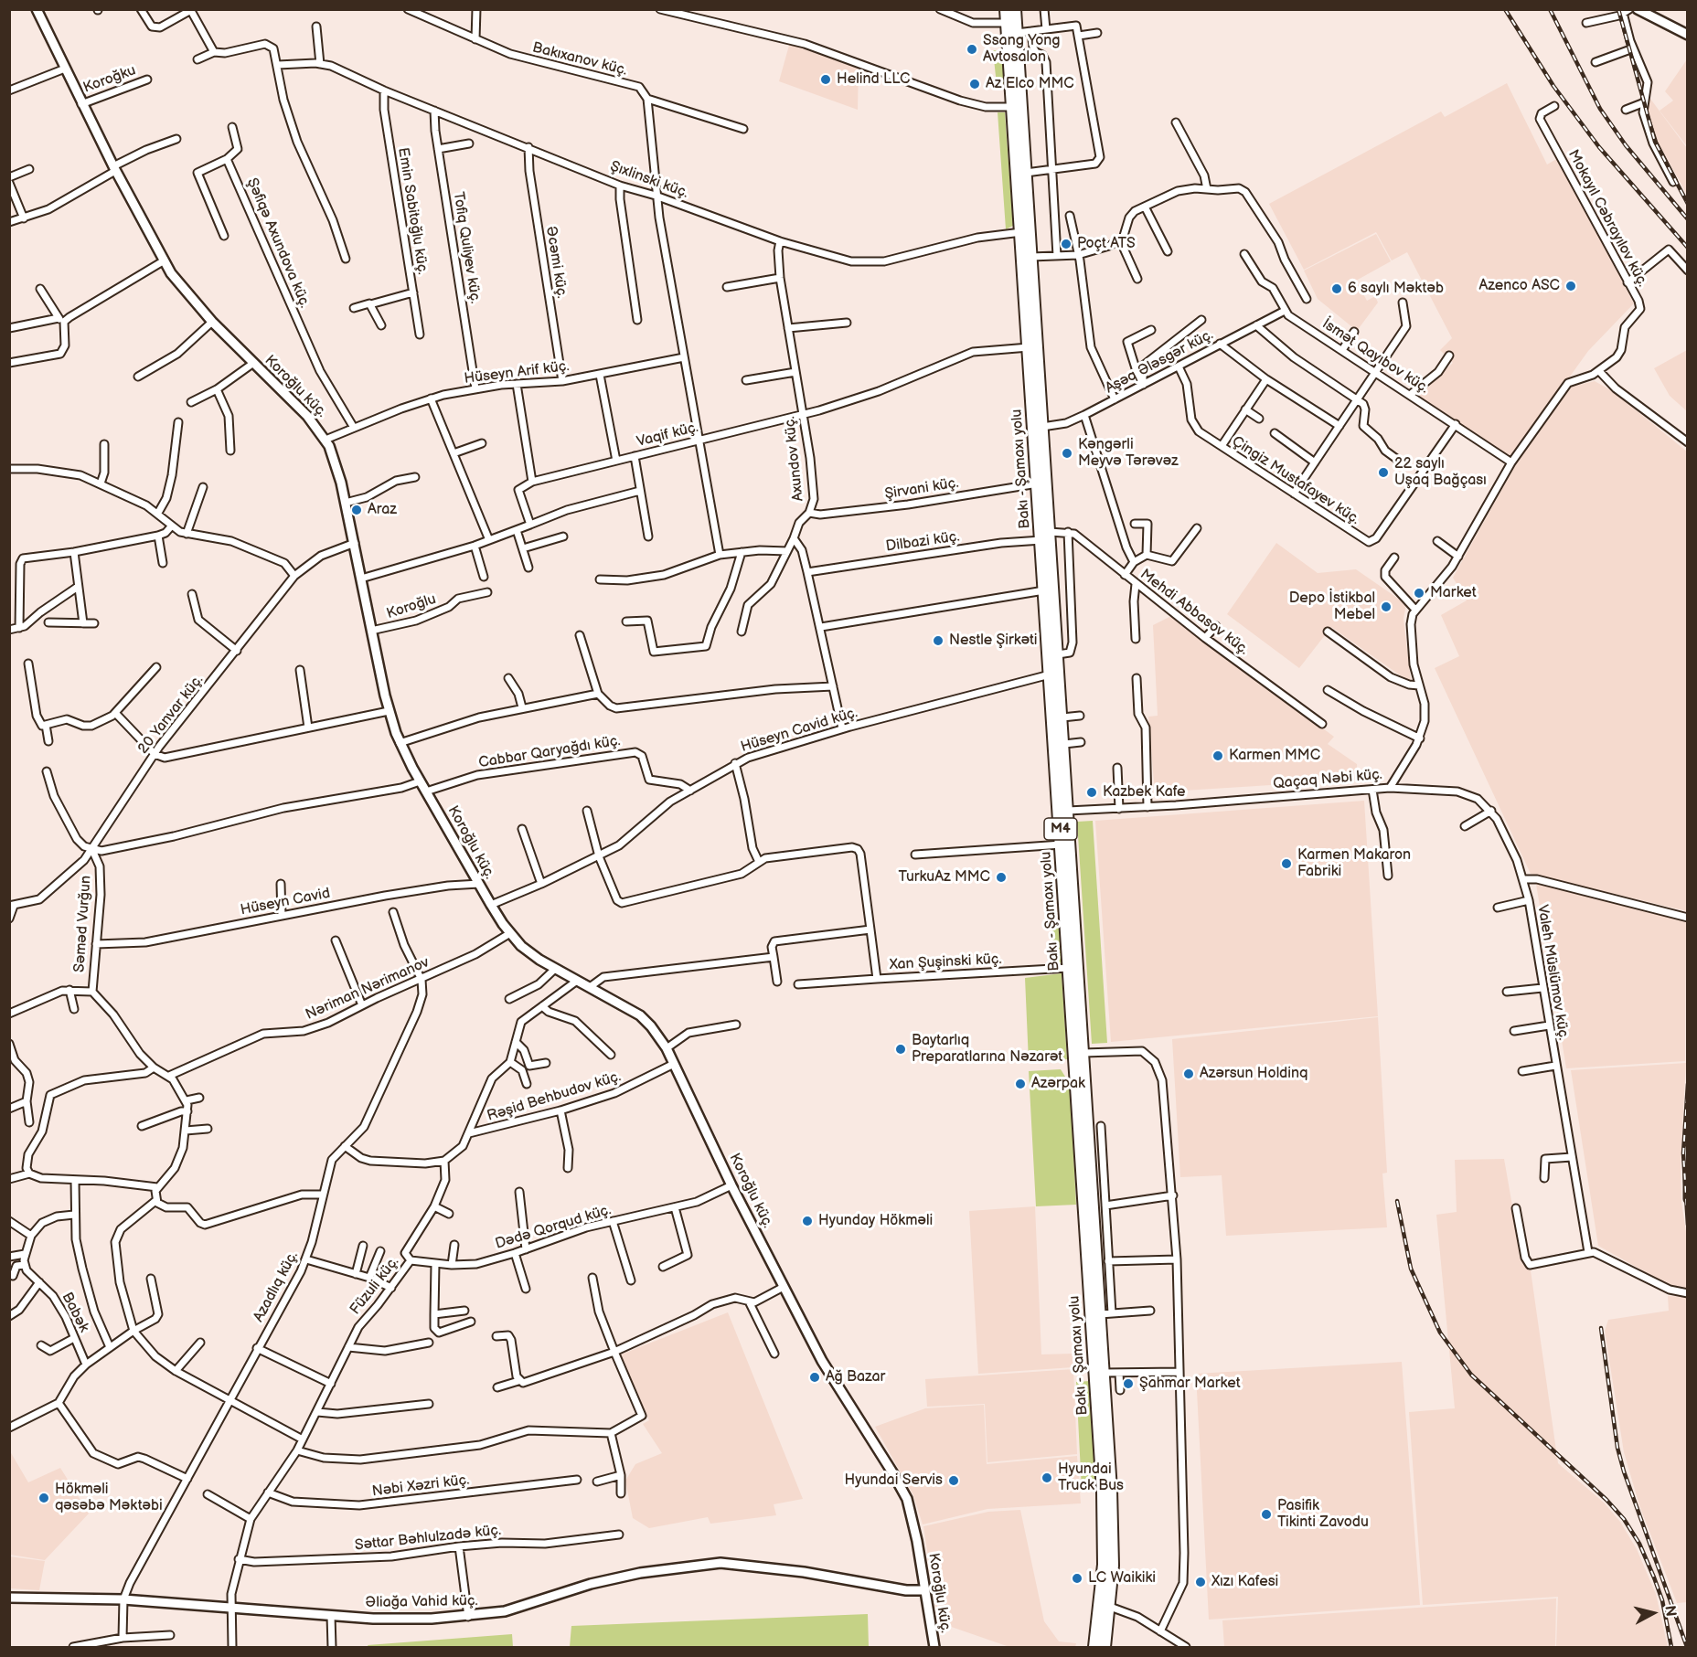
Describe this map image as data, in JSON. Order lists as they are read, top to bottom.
{
  "streets": {
    "highway": ["Bakı - Şamaxı yolu", "M4"],
    "street": [
      "Bakıxanov küç.",
      "Koroğku",
      "Şıxlinski küç.",
      "Emin Sabitoğlu küç.",
      "Mokayıl Cəbrayılov küç.",
      "Şəfiqə Axundova küç.",
      "Tofiq Quliyev küç.",
      "Əcəmi küç.",
      "İsmət Qayıbov küç.",
      "Aşəq Ələsgər küç.",
      "Hüseyn Arif küç.",
      "Koroğlu küç.",
      "Vaqif küç.",
      "Axundov küç.",
      "Çingiz Mustafayev küç.",
      "Şirvani küç.",
      "Dilbazi küç.",
      "Koroğlu",
      "Mehdi Abbasov küç.",
      "20 Yanvar küç.",
      "Hüseyn Cavid küç.",
      "Cabbar Qaryağdı küç.",
      "Qaçaq Nəbi küç.",
      "Hüseyn Cavid",
      "Səməd Vurğun",
      "Xan Şuşinski küç.",
      "Valeh Müslümov küç.",
      "Nəriman Nərimanov",
      "Rəşid Behbudov küç.",
      "Dədə Qorqud küç.",
      "Füzuli küç.",
      "Azadlıq küç.",
      "Babək",
      "Nəbi Xəzri küç.",
      "Səttar Bəhlulzadə küç.",
      "Əliağa Vahid küç."
    ]
  },
  "crossings": [
    ["Koroğku", "Koroğlu küç."],
    ["Şıxlinski küç.", "Emin Sabitoğlu küç."],
    ["Şıxlinski küç.", "Tofiq Quliyev küç."],
    ["Şıxlinski küç.", "Əcəmi küç."],
    ["Şıxlinski küç.", "Axundov küç."],
    ["Şıxlinski küç.", "Bakı - Şamaxı yolu"],
    ["Şəfiqə Axundova küç.", "Hüseyn Arif küç."],
    ["Tofiq Quliyev küç.", "Hüseyn Arif küç."],
    ["Əcəmi küç.", "Hüseyn Arif küç."],
    ["İsmət Qayıbov küç.", "Aşəq Ələsgər küç."],
    ["İsmət Qayıbov küç.", "Çingiz Mustafayev küç."],
    ["Aşəq Ələsgər küç.", "Bakı - Şamaxı yolu"],
    ["Aşəq Ələsgər küç.", "Çingiz Mustafayev küç."],
    ["Hüseyn Arif küç.", "Koroğlu küç."],
    ["Koroğlu küç.", "Koroğlu"],
    ["Koroğlu küç.", "20 Yanvar küç."],
    ["Koroğlu küç.", "Hüseyn Cavid küç."],
    ["Koroğlu küç.", "Cabbar Qaryağdı küç."],
    ["Koroğlu küç.", "Hüseyn Cavid"],
    ["Koroğlu küç.", "Nəriman Nərimanov"],
    ["Koroğlu küç.", "Rəşid Behbudov küç."],
    ["Koroğlu küç.", "Dədə Qorqud küç."],
    ["Koroğlu küç.", "Əliağa Vahid küç."],
    ["Vaqif küç.", "Axundov küç."],
    ["Vaqif küç.", "Bakı - Şamaxı yolu"],
    ["Axundov küç.", "Şirvani küç."],
    ["Bakı - Şamaxı yolu", "Şirvani küç."],
    ["Bakı - Şamaxı yolu", "Dilbazi küç."],
    ["Bakı - Şamaxı yolu", "Hüseyn Cavid küç."],
    ["Bakı - Şamaxı yolu", "Qaçaq Nəbi küç."],
    ["Bakı - Şamaxı yolu", "Xan Şuşinski küç."],
    ["20 Yanvar küç.", "Səməd Vurğun"],
    ["Hüseyn Cavid küç.", "Cabbar Qaryağdı küç."],
    ["Qaçaq Nəbi küç.", "Valeh Müslümov küç."],
    ["Hüseyn Cavid", "Səməd Vurğun"],
    ["Səməd Vurğun", "Nəriman Nərimanov"],
    ["Nəriman Nərimanov", "Azadlıq küç."],
    ["Dədə Qorqud küç.", "Füzuli küç."],
    ["Füzuli küç.", "Nəbi Xəzri küç."],
    ["Füzuli küç.", "Səttar Bəhlulzadə küç."],
    ["Füzuli küç.", "Əliağa Vahid küç."],
    ["Azadlıq küç.", "Əliağa Vahid küç."]
  ],
  "places": [
    "Ssang Yong Avtosalon",
    "Helind LLC",
    "Az Elco MMC",
    "Poçt ATS",
    "Azenco ASC",
    "6 saylı Məktəb",
    "Kəngərli Meyvə Tərəvəz",
    "22 saylı Uşaq Bağçası",
    "Araz",
    "Market",
    "Depo İstikbal Mebel",
    "Nestle Şirkəti",
    "Karmen MMC",
    "Kazbek Kafe",
    "Karmen Makaron Fabriki",
    "TurkuAz MMC",
    "Baytarlıq Preparatlarına Nəzarət",
    "Azərsun Holdinq",
    "Azərpak",
    "Hyunday Hökməli",
    "Ağ Bazar",
    "Şahmar Market",
    "Hyundai Truck Bus",
    "Hyundai Servis",
    "Hökməli qəsəbə Məktəbi",
    "Pasifik Tikinti Zavodu",
    "LC Waikiki",
    "Xızı Kafesi"
  ],
  "north": "right"
}
